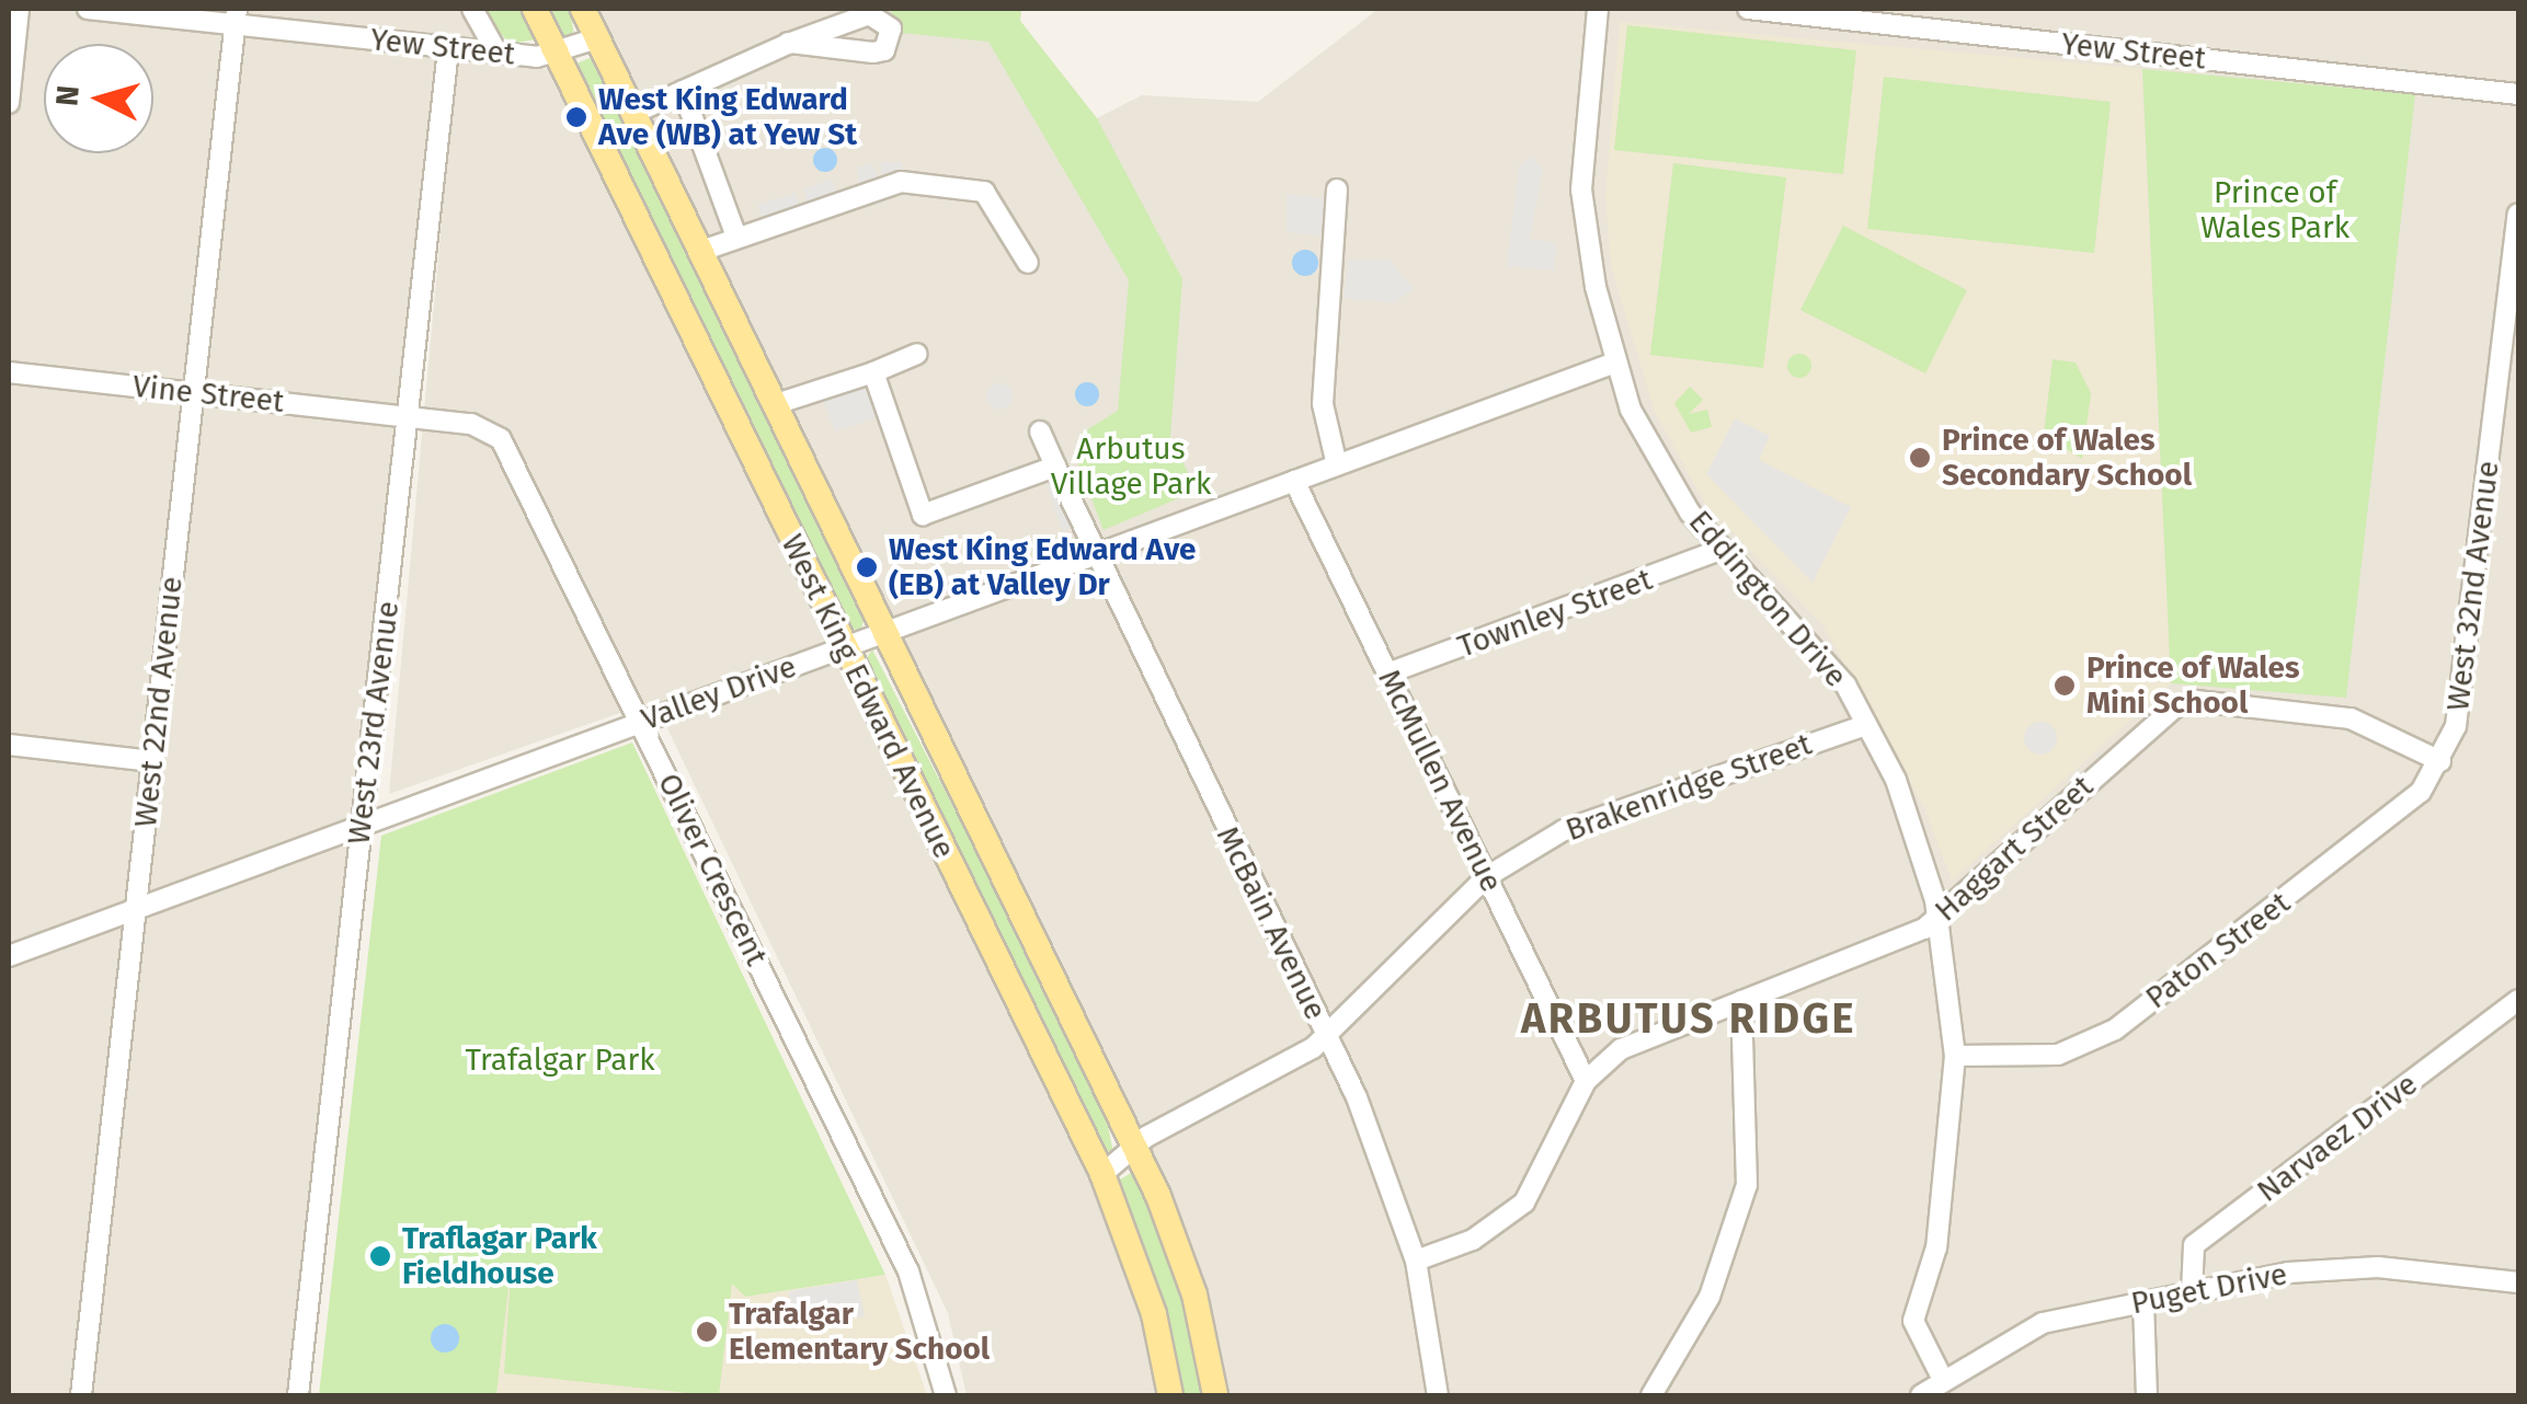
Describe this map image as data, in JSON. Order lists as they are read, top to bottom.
{
  "streets": {
    "main road": ["West King Edward Avenue"],
    "street": [
      "Yew Street",
      "Vine Street",
      "West 32nd Avenue",
      "Eddington Drive",
      "Townley Street",
      "Valley Drive",
      "West 22nd Avenue",
      "West 23rd Avenue",
      "McMullen Avenue",
      "Brakenridge Street",
      "Haggart Street",
      "Oliver Crescent",
      "McBain Avenue",
      "Paton Street",
      "Narvaez Drive",
      "Puget Drive"
    ]
  },
  "crossings": [
    ["Yew Street", "West King Edward Avenue"],
    ["Yew Street", "West 22nd Avenue"],
    ["Yew Street", "West 23rd Avenue"],
    ["Vine Street", "West 22nd Avenue"],
    ["Vine Street", "West 23rd Avenue"],
    ["Vine Street", "Oliver Crescent"],
    ["West 32nd Avenue", "Haggart Street"],
    ["West 32nd Avenue", "Paton Street"],
    ["Eddington Drive", "Townley Street"],
    ["Eddington Drive", "Valley Drive"],
    ["Eddington Drive", "Brakenridge Street"],
    ["Eddington Drive", "Haggart Street"],
    ["Eddington Drive", "Paton Street"],
    ["Eddington Drive", "Puget Drive"],
    ["Townley Street", "McMullen Avenue"],
    ["Valley Drive", "West King Edward Avenue"],
    ["Valley Drive", "West 22nd Avenue"],
    ["Valley Drive", "West 23rd Avenue"],
    ["Valley Drive", "McMullen Avenue"],
    ["Valley Drive", "Oliver Crescent"],
    ["Valley Drive", "McBain Avenue"],
    ["West King Edward Avenue", "Brakenridge Street"],
    ["West 23rd Avenue", "Oliver Crescent"],
    ["McMullen Avenue", "Brakenridge Street"],
    ["McMullen Avenue", "Haggart Street"],
    ["Brakenridge Street", "McBain Avenue"],
    ["Haggart Street", "McBain Avenue"],
    ["Haggart Street", "Paton Street"],
    ["Narvaez Drive", "Puget Drive"]
  ],
  "districts": ["ARBUTUS RIDGE"],
  "parks": ["Prince of Wales Park", "Arbutus Village Park", "Trafalgar Park"],
  "places": [
    "West King Edward Ave (WB) at Yew St",
    "Prince of Wales Secondary School",
    "West King Edward Ave (EB) at Valley Dr",
    "Prince of Wales Mini School",
    "Traflagar Park Fieldhouse",
    "Trafalgar Elementary School"
  ],
  "north": "left"
}
